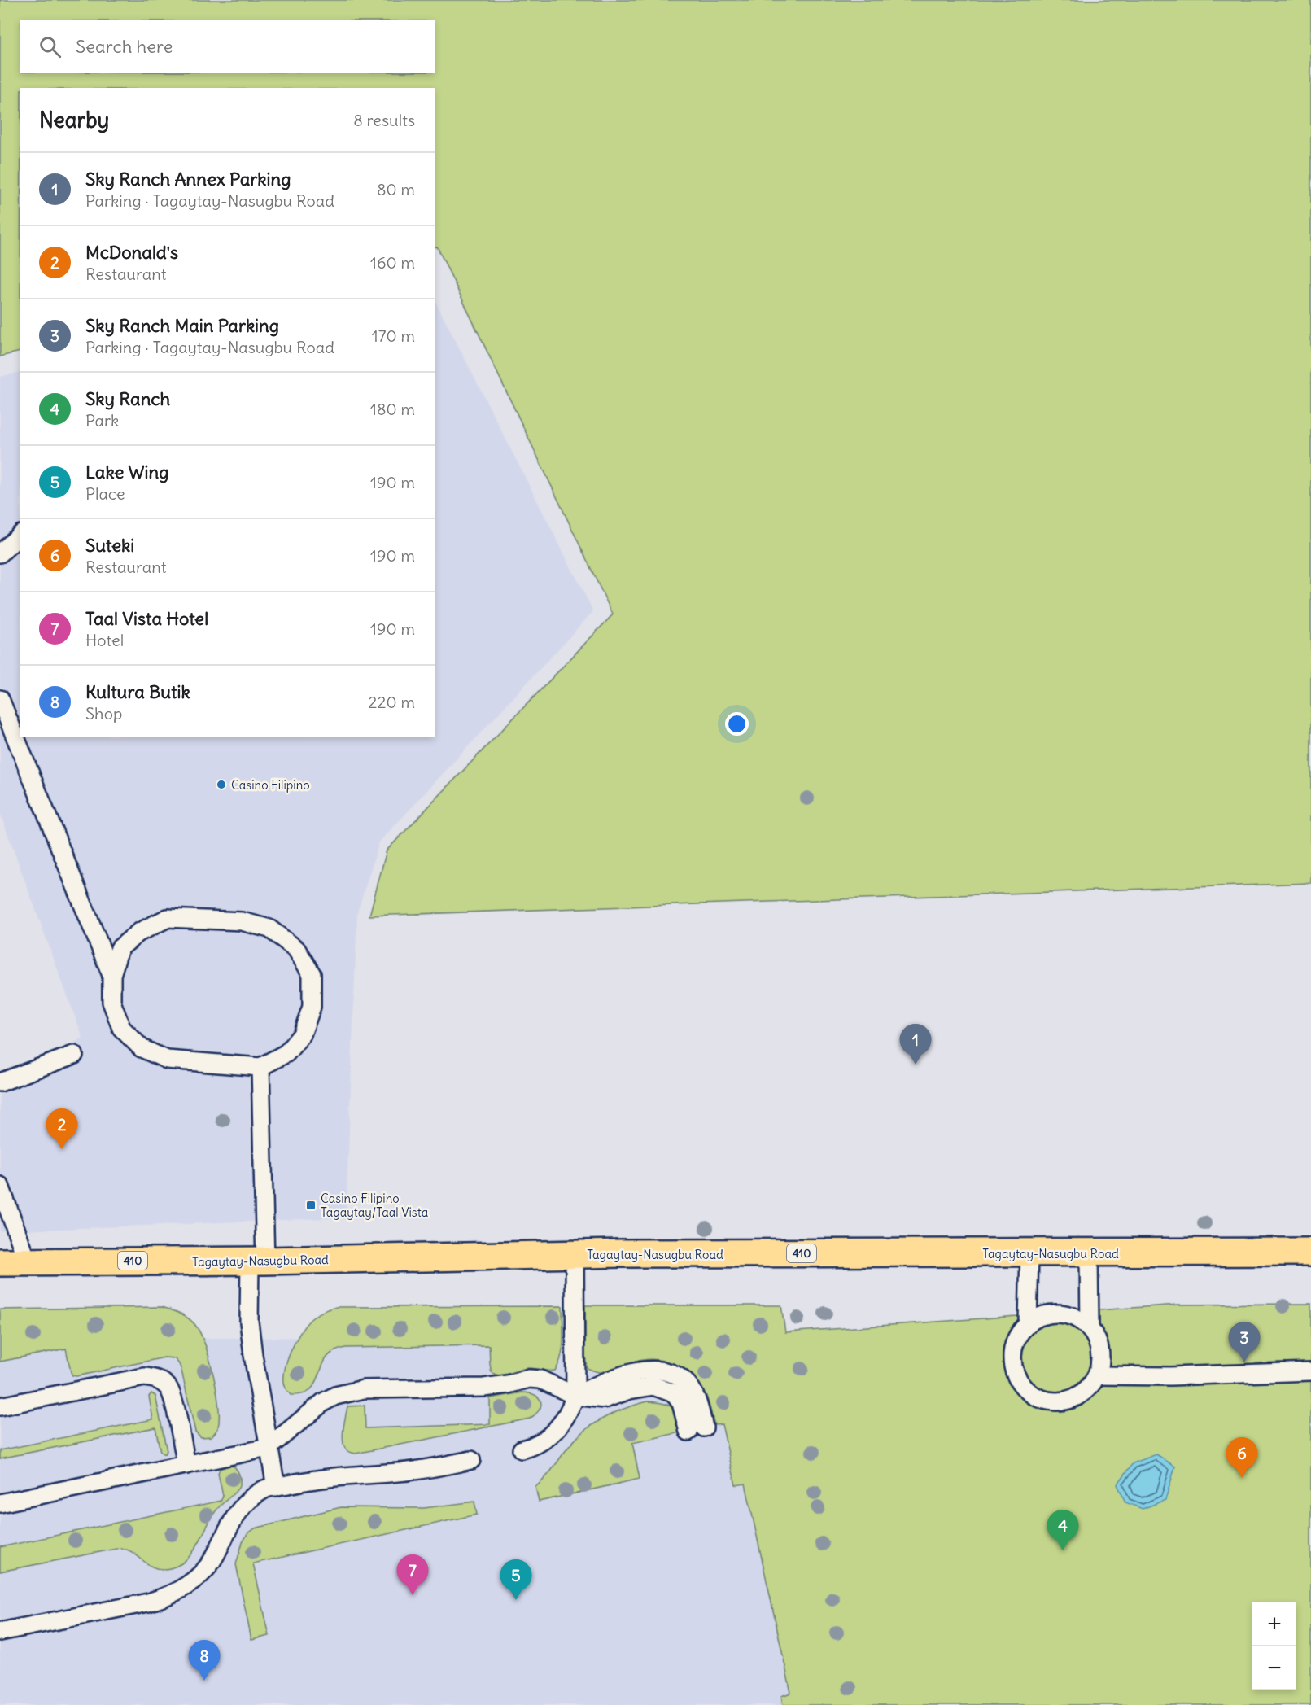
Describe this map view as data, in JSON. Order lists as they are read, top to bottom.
{
  "streets": {
    "main road": ["410", "Tagaytay-Nasugbu Road"]
  },
  "places": {
    "other": ["Casino Filipino"],
    "transit": ["Casino Filipino Tagaytay/Taal Vista"]
  },
  "page": {
    "search": "Search here",
    "heading": ["Nearby", "8 results"],
    "list": [
      {
        "mark": "1",
        "name": "Sky Ranch Annex Parking",
        "note": "Parking · Tagaytay-Nasugbu Road",
        "value": "80 m"
      },
      {
        "mark": "2",
        "name": "McDonald's",
        "note": "Restaurant",
        "value": "160 m"
      },
      {
        "mark": "3",
        "name": "Sky Ranch Main Parking",
        "note": "Parking · Tagaytay-Nasugbu Road",
        "value": "170 m"
      },
      {
        "mark": "4",
        "name": "Sky Ranch",
        "note": "Park",
        "value": "180 m"
      },
      {
        "mark": "5",
        "name": "Lake Wing",
        "note": "Place",
        "value": "190 m"
      },
      {
        "mark": "6",
        "name": "Suteki",
        "note": "Restaurant",
        "value": "190 m"
      },
      {
        "mark": "7",
        "name": "Taal Vista Hotel",
        "note": "Hotel",
        "value": "190 m"
      },
      {
        "mark": "8",
        "name": "Kultura Butik",
        "note": "Shop",
        "value": "220 m"
      }
    ],
    "pins": [
      "1",
      "2",
      "3",
      "6",
      "4",
      "7",
      "5",
      "8"
    ],
    "map_buttons": ["+", "−"]
  }
}
